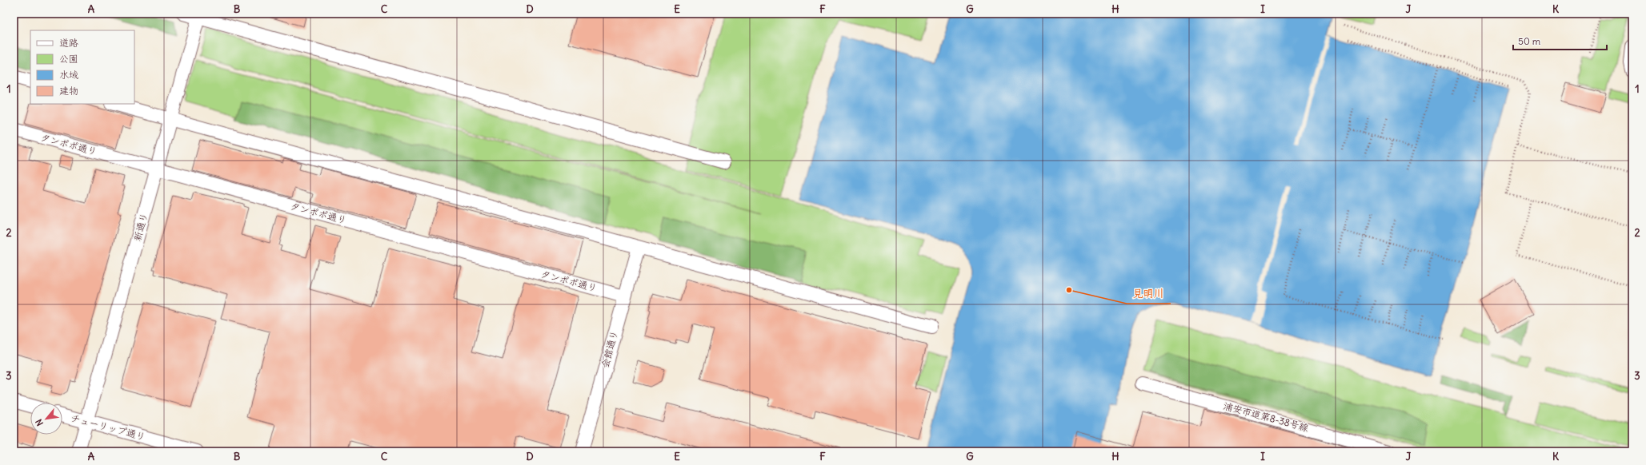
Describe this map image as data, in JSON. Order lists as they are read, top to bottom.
{
  "streets": {
    "street": [
      "タンポポ通り",
      "新通り",
      "会館通り",
      "浦安市道第8-38号線",
      "チューリップ通り"
    ]
  },
  "crossings": [
    ["タンポポ通り", "新通り"],
    ["タンポポ通り", "会館通り"],
    ["新通り", "チューリップ通り"]
  ],
  "places": ["見明川"],
  "legend": [
    "道路",
    "公園",
    "水域",
    "建物"
  ],
  "scale_bar": "50 m",
  "north": "bottom left",
  "grid": {
    "columns": [
      "A",
      "B",
      "C",
      "D",
      "E",
      "F",
      "G",
      "H",
      "I",
      "J",
      "K"
    ],
    "rows": ["1", "2", "3"]
  }
}
